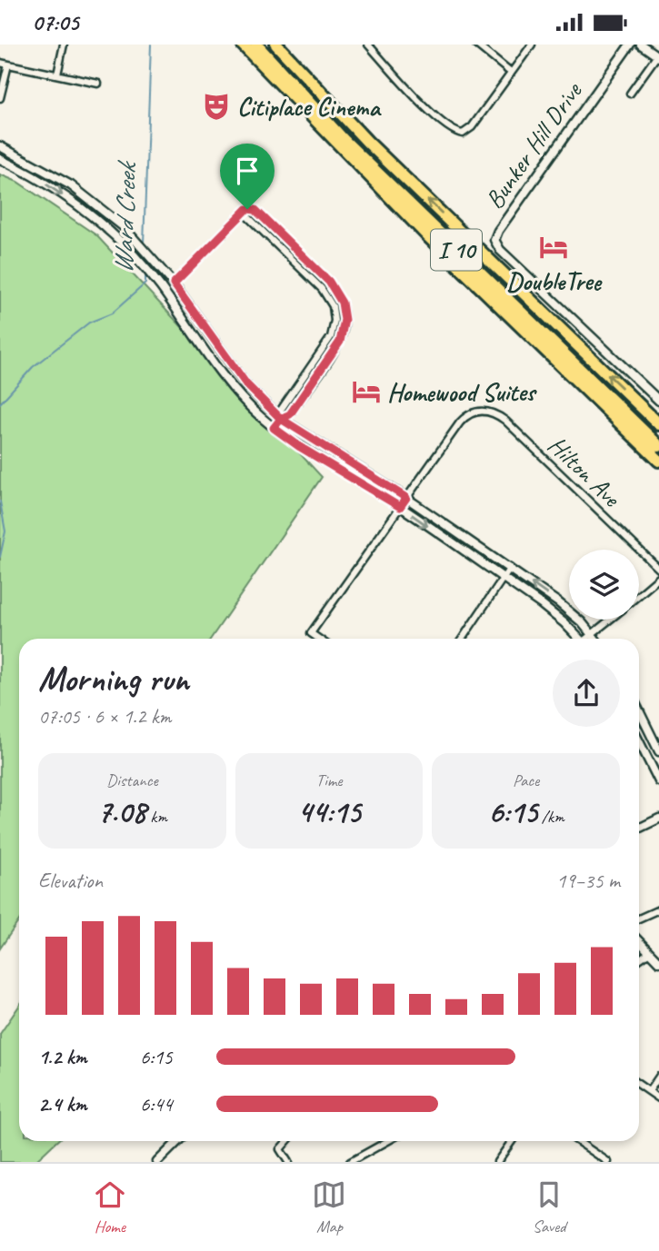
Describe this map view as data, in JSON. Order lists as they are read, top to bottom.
{
  "streets": {
    "highway": ["I 10"],
    "street": ["Bunker Hill Drive", "Hilton Ave"]
  },
  "water": ["Ward Creek"],
  "places": {
    "theatre": ["Citiplace Cinema"],
    "hotel": ["DoubleTree", "Homewood Suites"]
  },
  "page": {
    "status": "07:05",
    "heading": ["Morning run", "07:05 · 6 × 1.2 km"],
    "stats": [
      ["Distance", "7.08 km"],
      ["Time", "44:15"],
      ["Pace", "6:15 /km"]
    ],
    "chart": ["Elevation", "19–35 m"],
    "list": [
      {
        "name": "1.2 km",
        "note": "6:15"
      },
      {
        "name": "2.4 km",
        "note": "6:44"
      }
    ],
    "tabs": ["Home", "Map", "Saved"]
  }
}
